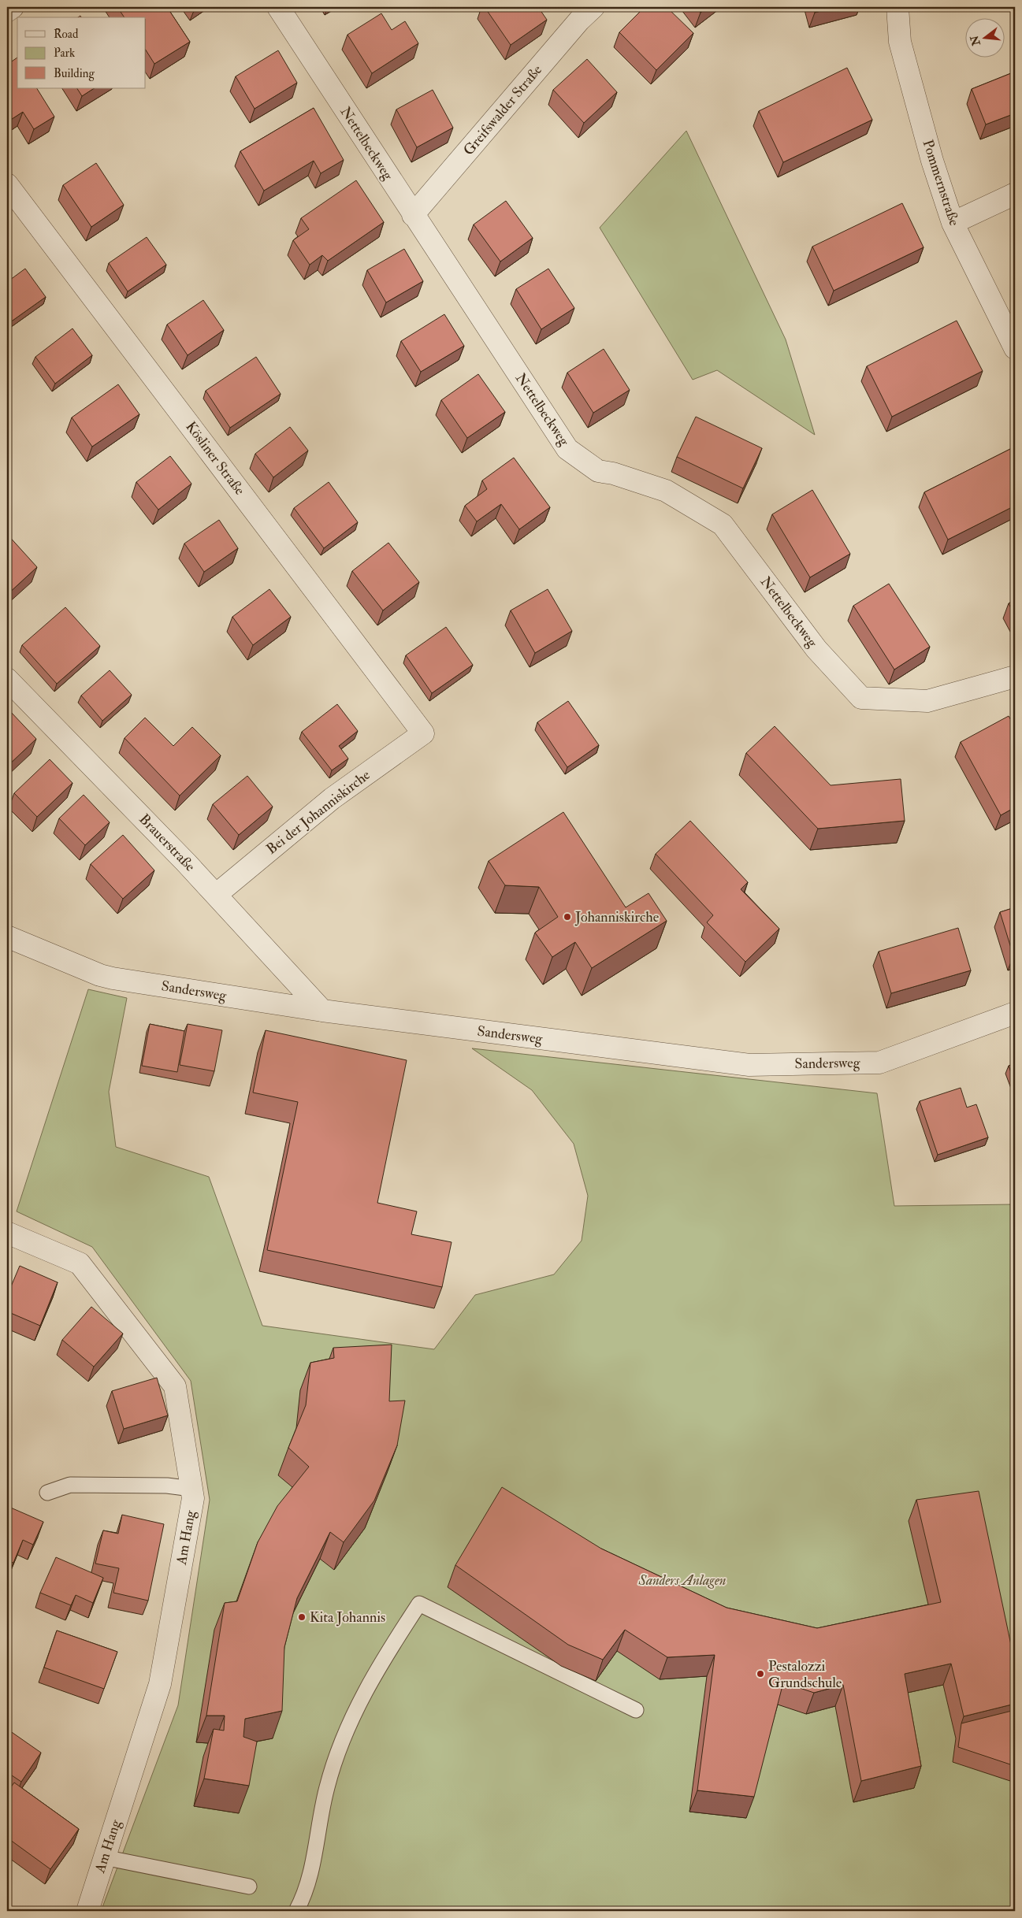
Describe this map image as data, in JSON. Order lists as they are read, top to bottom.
{
  "streets": {
    "street": [
      "Greifswalder Straße",
      "Nettelbeckweg",
      "Pommernstraße",
      "Kösliner Straße",
      "Bei der Johanniskirche",
      "Brauerstraße",
      "Sandersweg",
      "Am Hang"
    ]
  },
  "crossings": [
    ["Greifswalder Straße", "Nettelbeckweg"],
    ["Kösliner Straße", "Bei der Johanniskirche"],
    ["Bei der Johanniskirche", "Brauerstraße"],
    ["Brauerstraße", "Sandersweg"]
  ],
  "parks": ["Sanders Anlagen"],
  "places": ["Johanniskirche", "Kita Johannis", "Pestalozzi Grundschule"],
  "legend": ["Road", "Park", "Building"],
  "north": "left"
}
